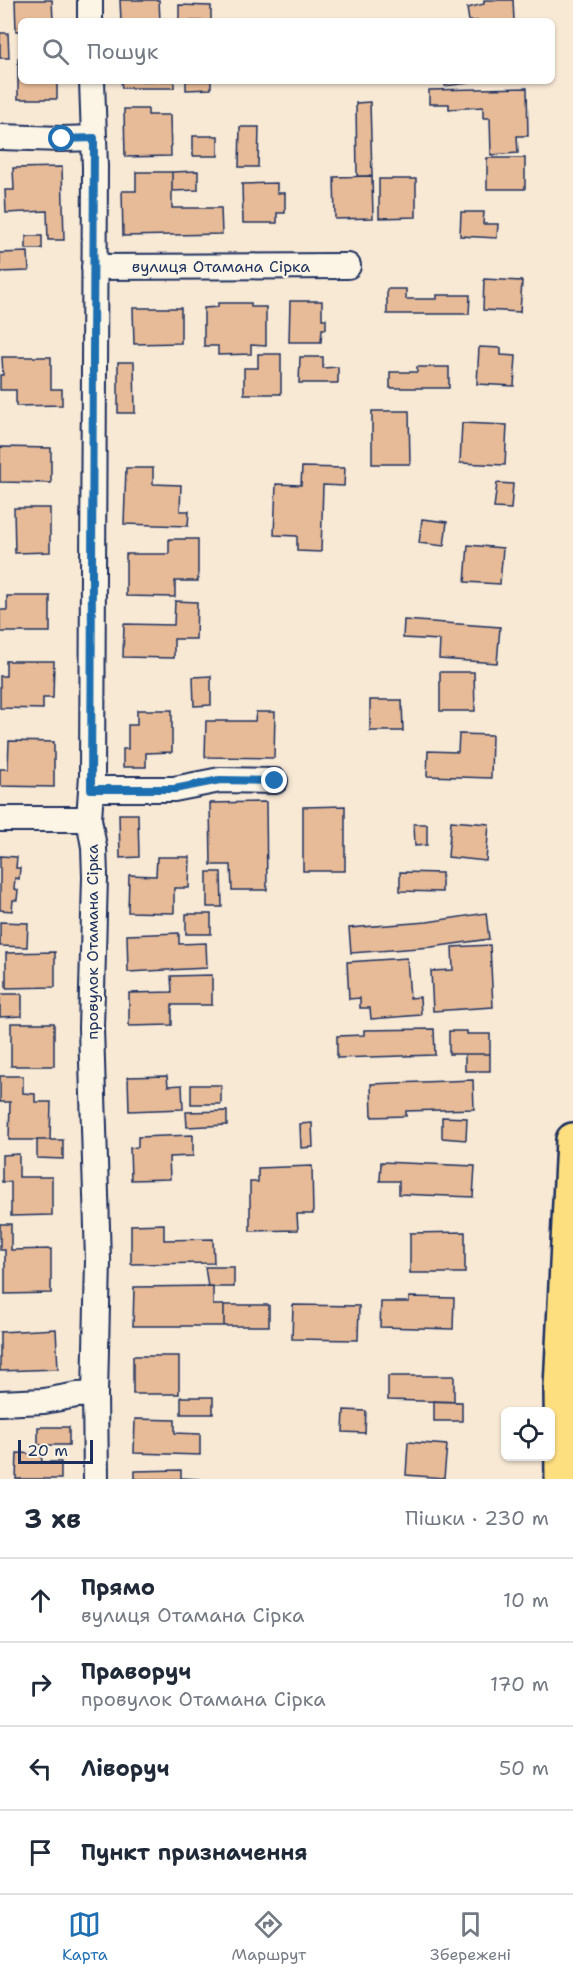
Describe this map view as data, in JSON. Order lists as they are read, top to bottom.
{
  "streets": {
    "street": ["вулиця Отамана Сірка", "провулок Отамана Сірка"]
  },
  "crossings": [
    ["вулиця Отамана Сірка", "провулок Отамана Сірка"]
  ],
  "scale_bar": "20 m",
  "page": {
    "search": "Пошук",
    "scale": "20 m",
    "heading": ["3 хв", "Пішки · 230 m"],
    "list": [
      ["Прямо", "вулиця Отамана Сірка", "10 m"],
      ["Праворуч", "провулок Отамана Сірка", "170 m"],
      ["Ліворуч", "50 m"],
      "Пункт призначення"
    ],
    "nav": ["Карта", "Маршрут", "Збережені"]
  }
}
